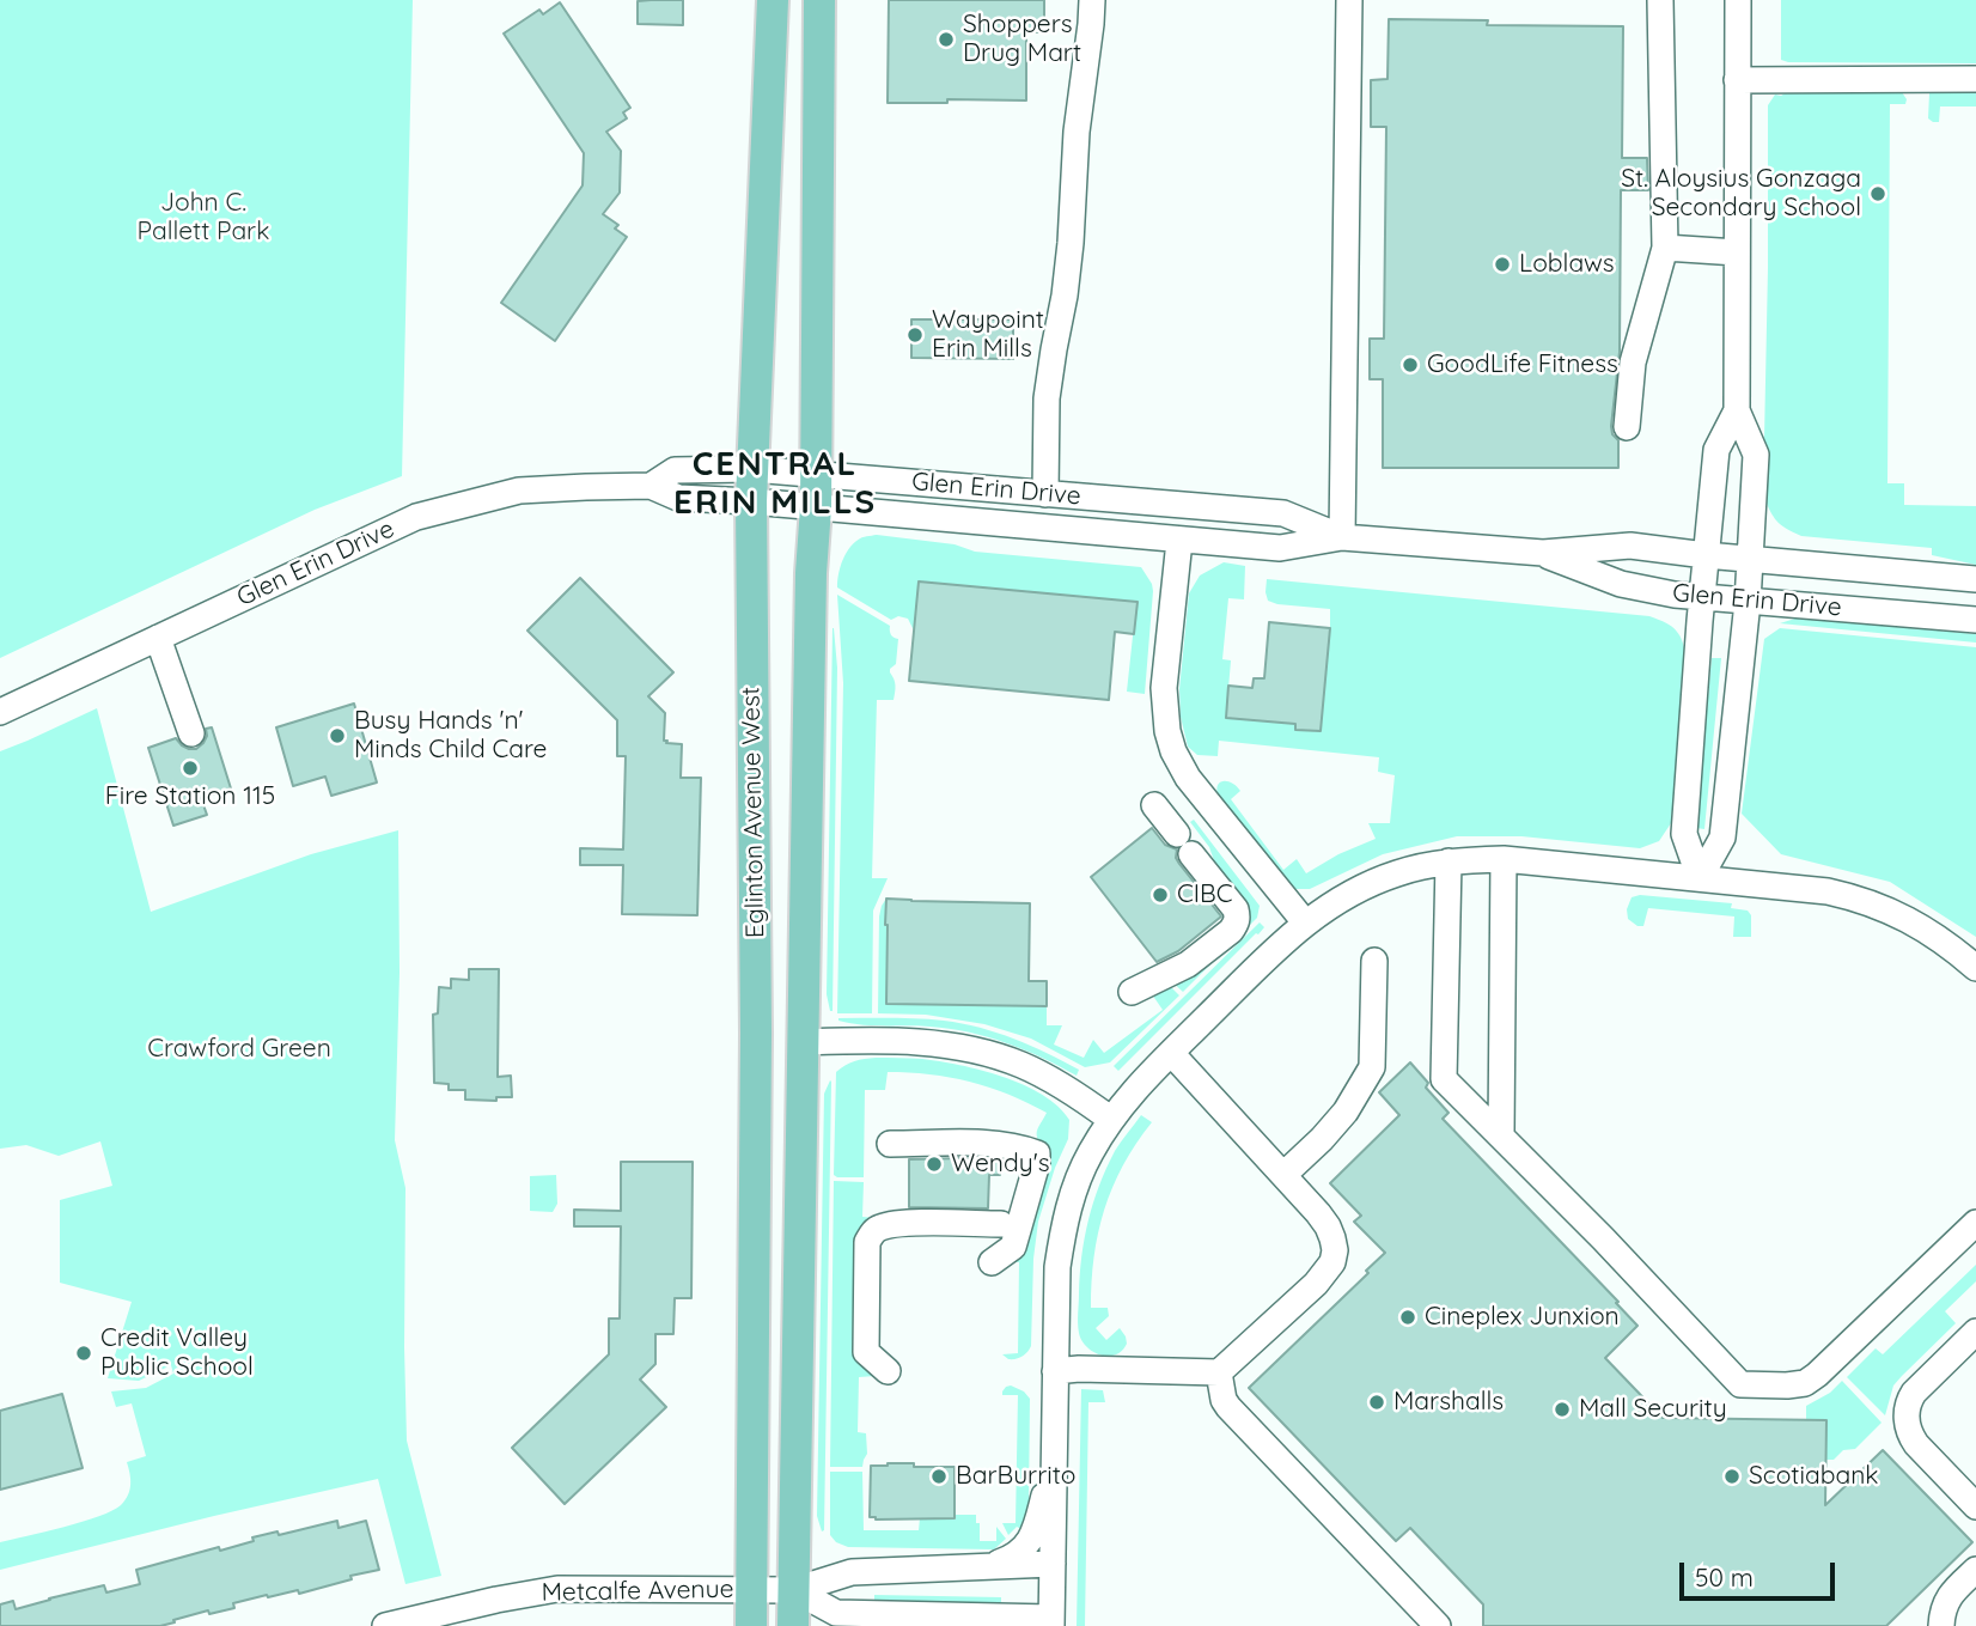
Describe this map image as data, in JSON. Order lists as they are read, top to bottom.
{
  "streets": {
    "main road": ["Eglinton Avenue West"],
    "street": ["Glen Erin Drive", "Metcalfe Avenue"]
  },
  "crossings": [
    ["Glen Erin Drive", "Eglinton Avenue West"],
    ["Eglinton Avenue West", "Metcalfe Avenue"]
  ],
  "districts": ["CENTRAL ERIN MILLS"],
  "parks": ["John C. Pallett Park", "Crawford Green"],
  "places": [
    "Shoppers Drug Mart",
    "St. Aloysius Gonzaga Secondary School",
    "Loblaws",
    "Waypoint Erin Mills",
    "GoodLife Fitness",
    "Busy Hands 'n' Minds Child Care",
    "Fire Station 115",
    "CIBC",
    "Wendy's",
    "Cineplex Junxion",
    "Credit Valley Public School",
    "Marshalls",
    "Mall Security",
    "BarBurrito",
    "Scotiabank"
  ],
  "scale_bar": "50 m"
}
